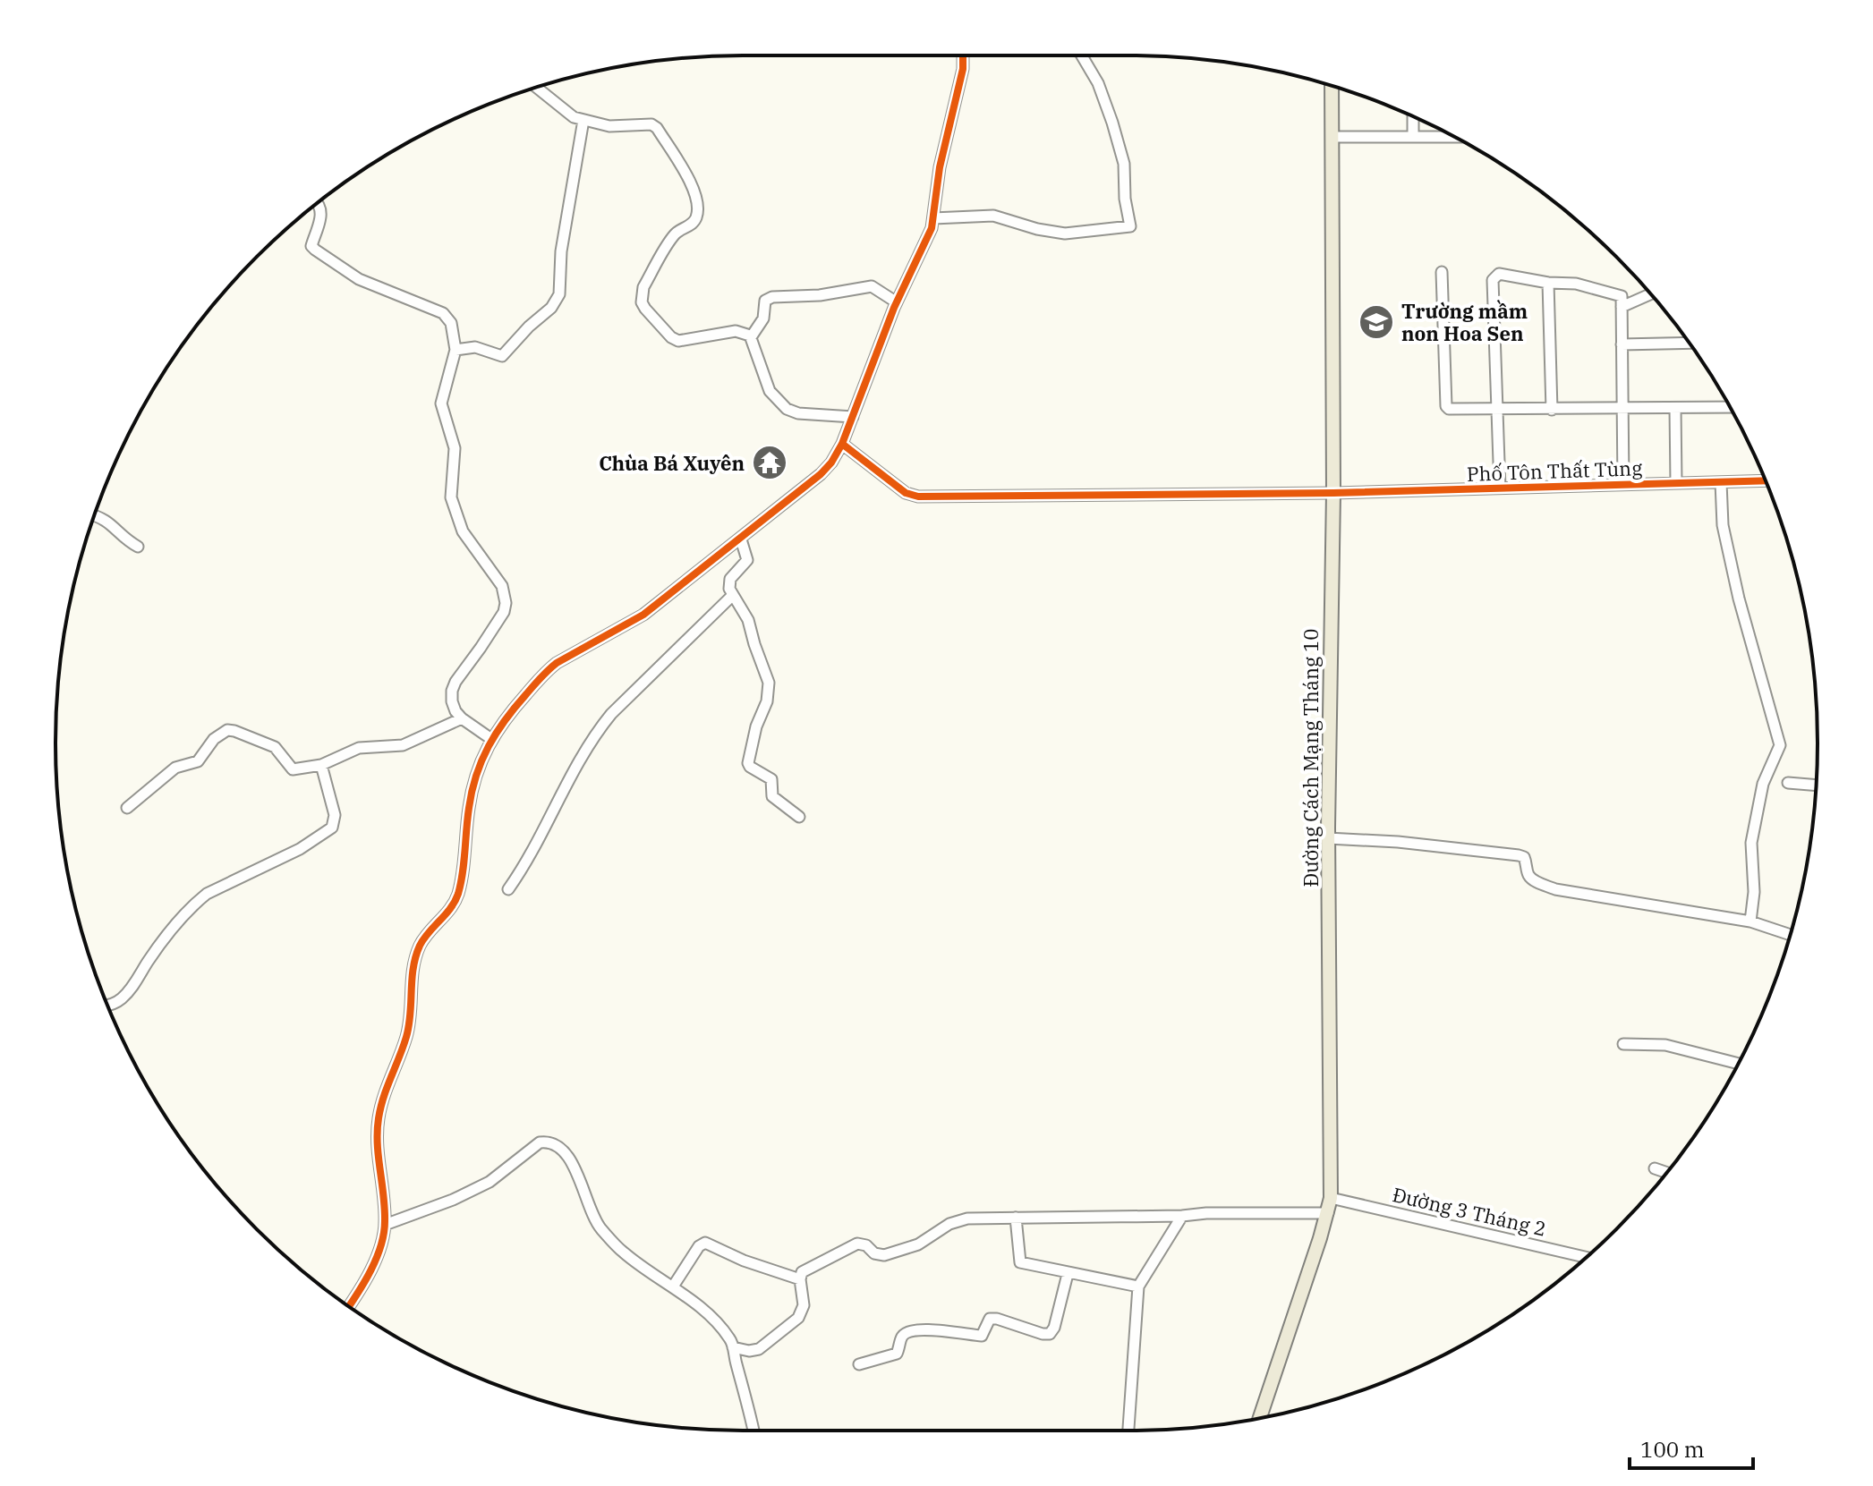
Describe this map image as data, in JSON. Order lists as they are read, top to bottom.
{
  "streets": {
    "main road": ["Đường Cách Mạng Tháng 10"],
    "street": ["Phố Tôn Thất Tùng", "Đường 3 Tháng 2"]
  },
  "crossings": [
    ["Phố Tôn Thất Tùng", "Đường Cách Mạng Tháng 10"],
    ["Đường Cách Mạng Tháng 10", "Đường 3 Tháng 2"]
  ],
  "places": {
    "school or university": ["Trường mầm non Hoa Sen"],
    "temple": ["Chùa Bá Xuyên"]
  },
  "scale_bar": "100 m"
}
